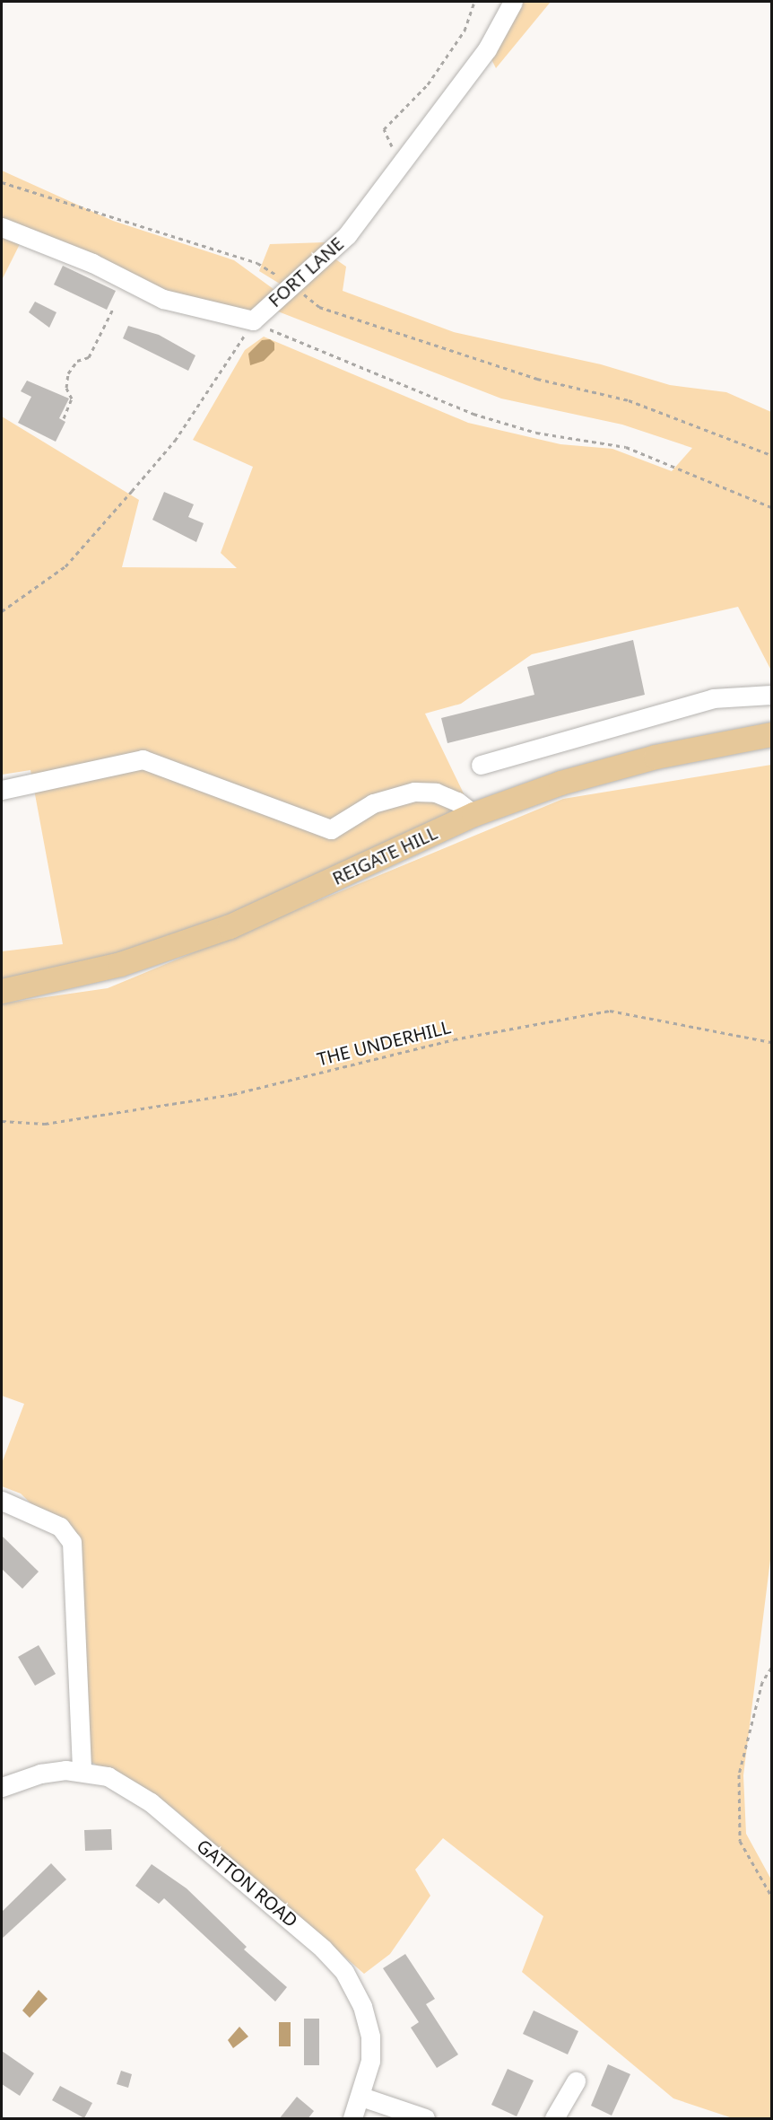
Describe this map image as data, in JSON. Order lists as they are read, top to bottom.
{
  "streets": {
    "main road": ["REIGATE HILL"],
    "street": ["FORT LANE", "GATTON ROAD"],
    "path": ["THE UNDERHILL"]
  }
}
